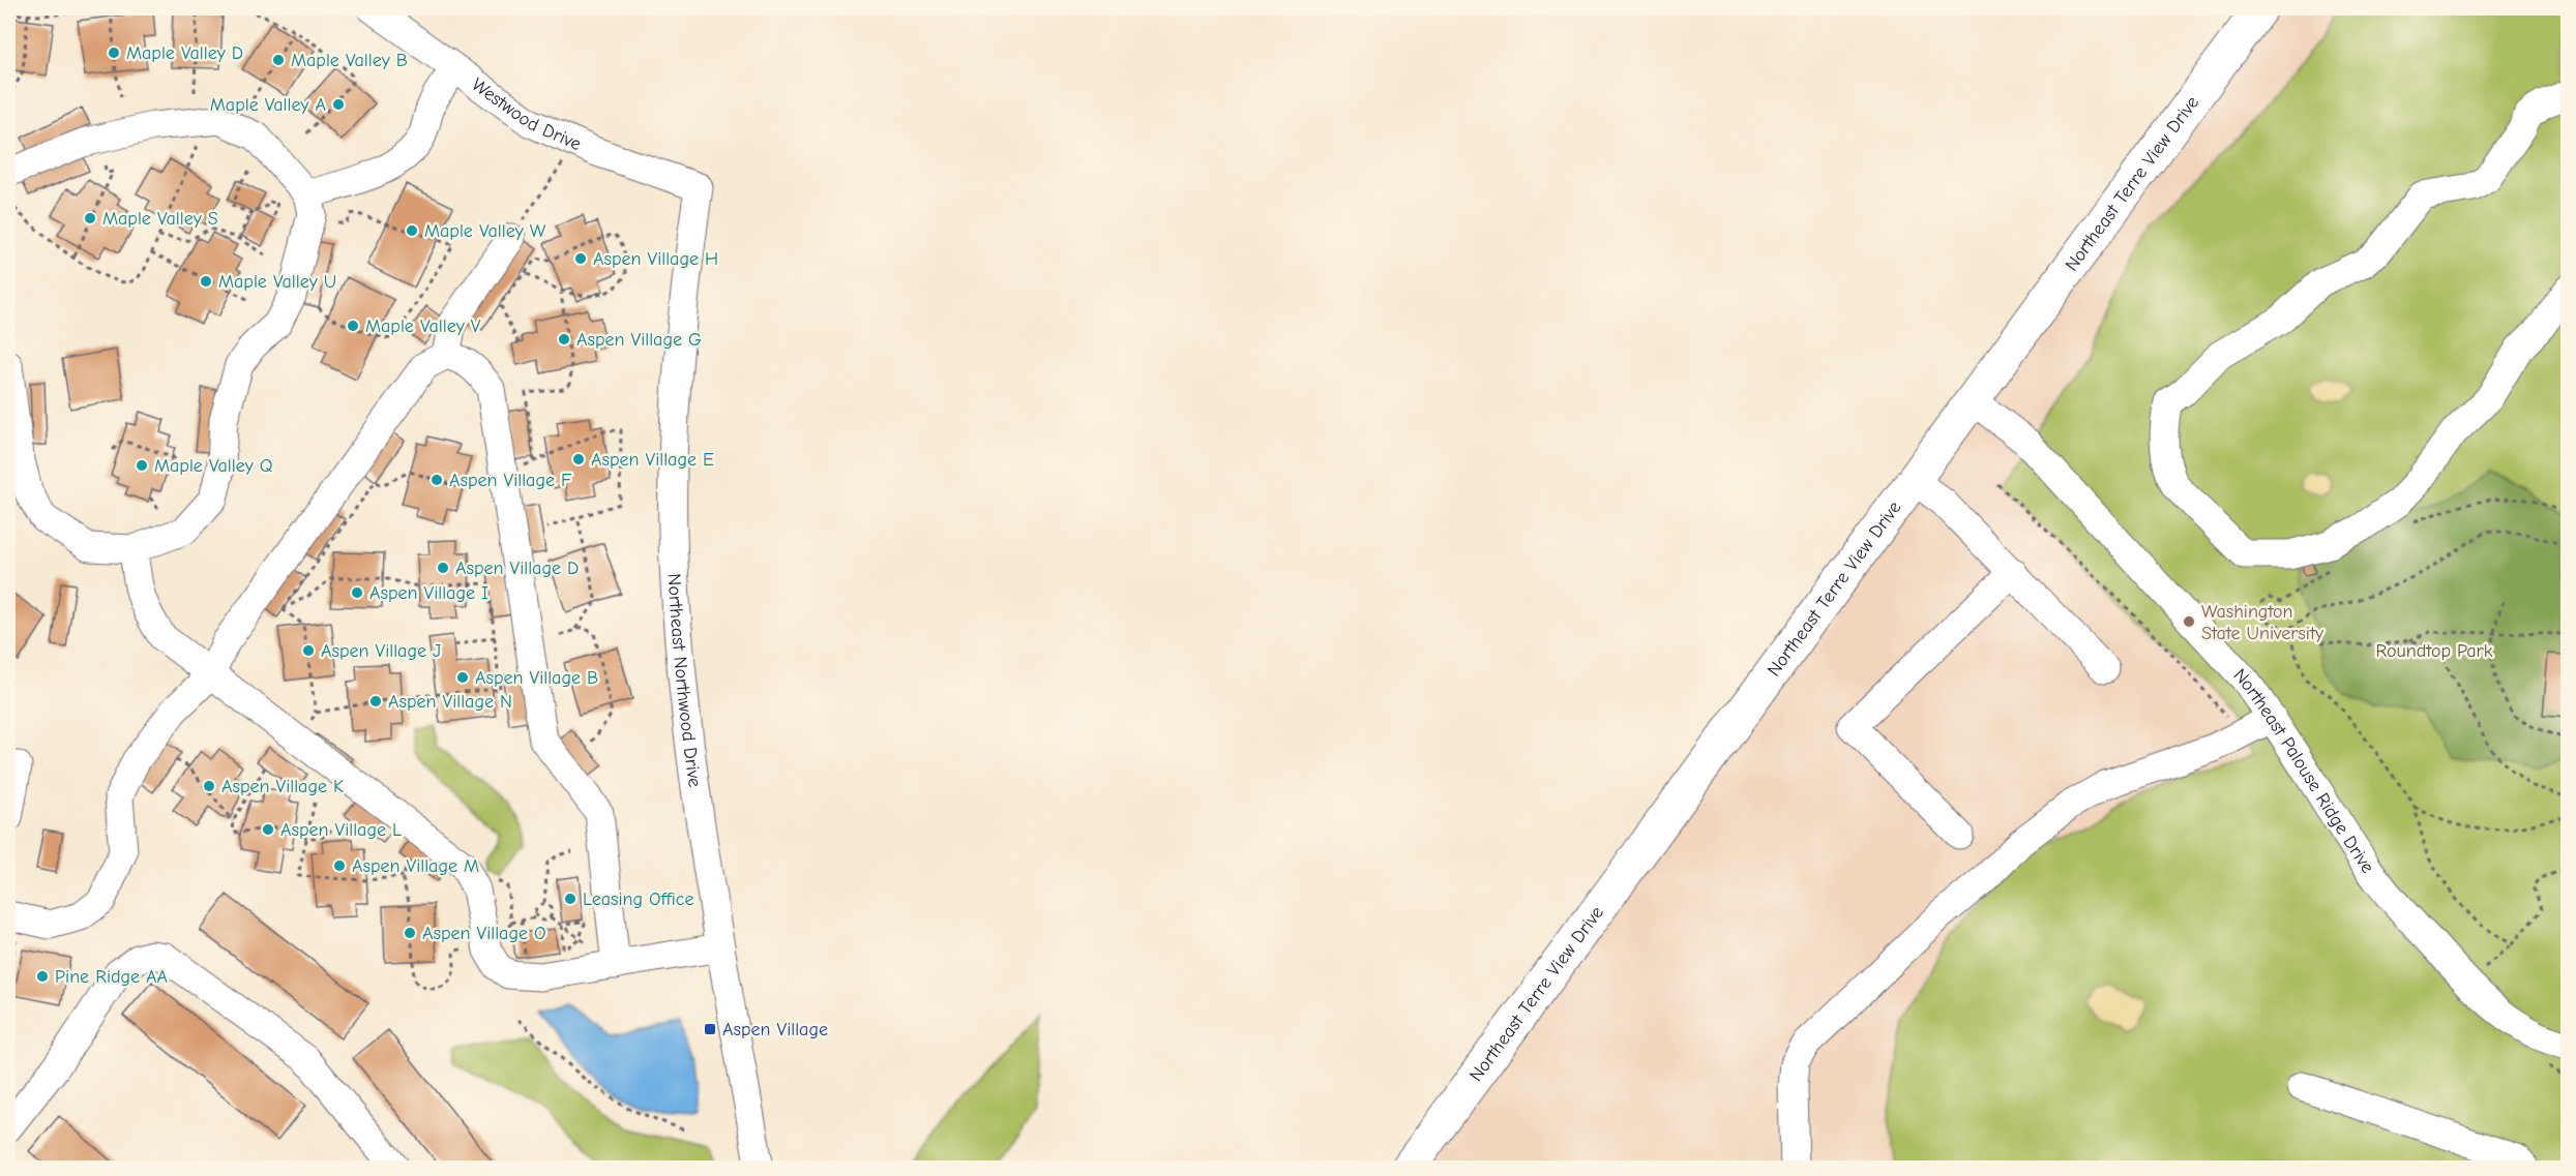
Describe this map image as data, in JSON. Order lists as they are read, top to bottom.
{
  "streets": {
    "main road": ["Northeast Terre View Drive"],
    "street": ["Westwood Drive", "Northeast Northwood Drive", "Northeast Palouse Ridge Drive"]
  },
  "crossings": [
    ["Westwood Drive", "Northeast Northwood Drive"],
    ["Northeast Terre View Drive", "Northeast Palouse Ridge Drive"]
  ],
  "parks": ["Roundtop Park"],
  "places": {
    "other": [
      "Maple Valley D",
      "Maple Valley B",
      "Maple Valley A",
      "Maple Valley S",
      "Maple Valley W",
      "Aspen Village H",
      "Maple Valley U",
      "Maple Valley V",
      "Aspen Village G",
      "Aspen Village E",
      "Maple Valley Q",
      "Aspen Village F",
      "Aspen Village D",
      "Aspen Village I",
      "Washington State University",
      "Aspen Village J",
      "Aspen Village B",
      "Aspen Village N",
      "Aspen Village K",
      "Aspen Village L",
      "Aspen Village M",
      "Leasing Office",
      "Aspen Village O",
      "Pine Ridge AA"
    ],
    "transit": ["Aspen Village"]
  }
}
